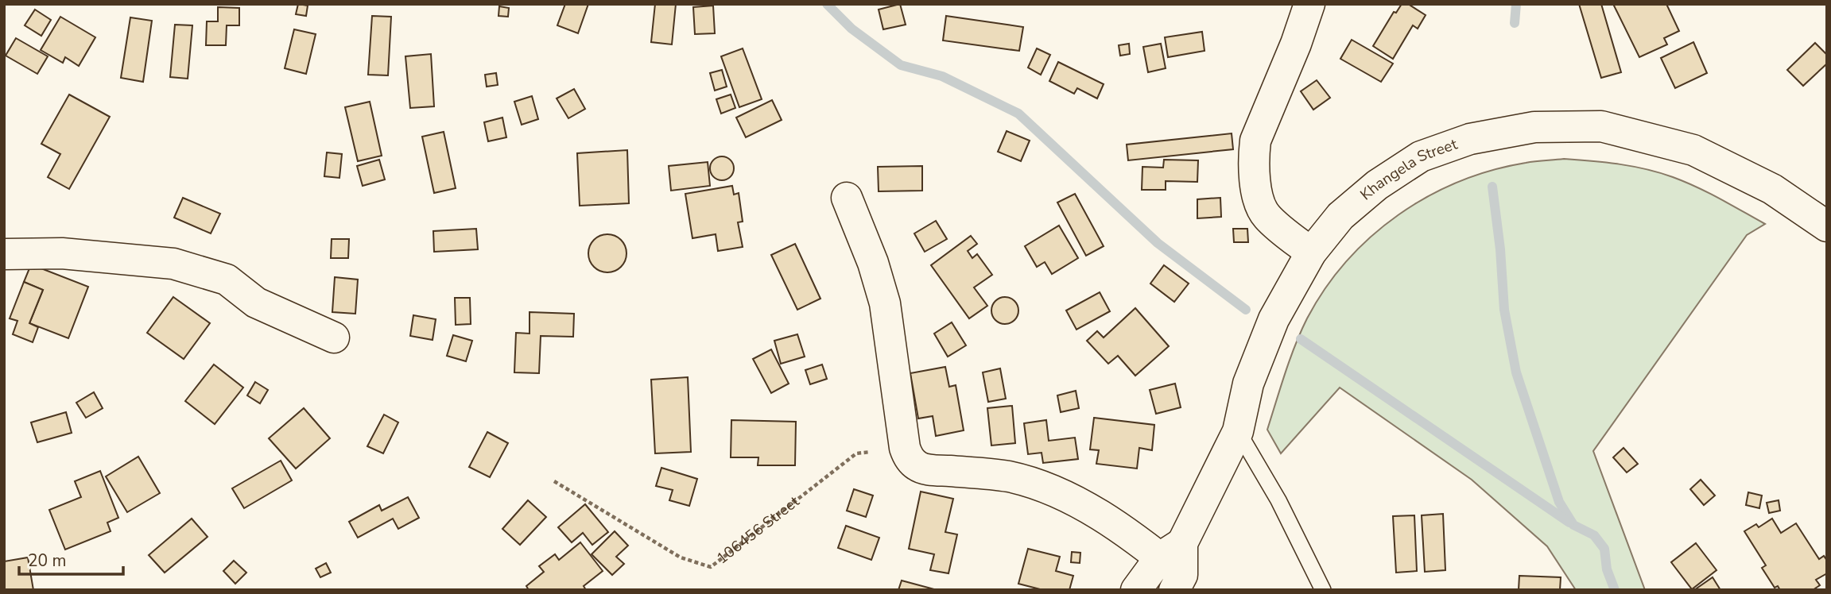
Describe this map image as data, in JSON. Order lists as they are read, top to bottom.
{
  "streets": {
    "street": ["Khangela Street"],
    "path": ["106456 Street"]
  },
  "scale_bar": "20 m"
}
